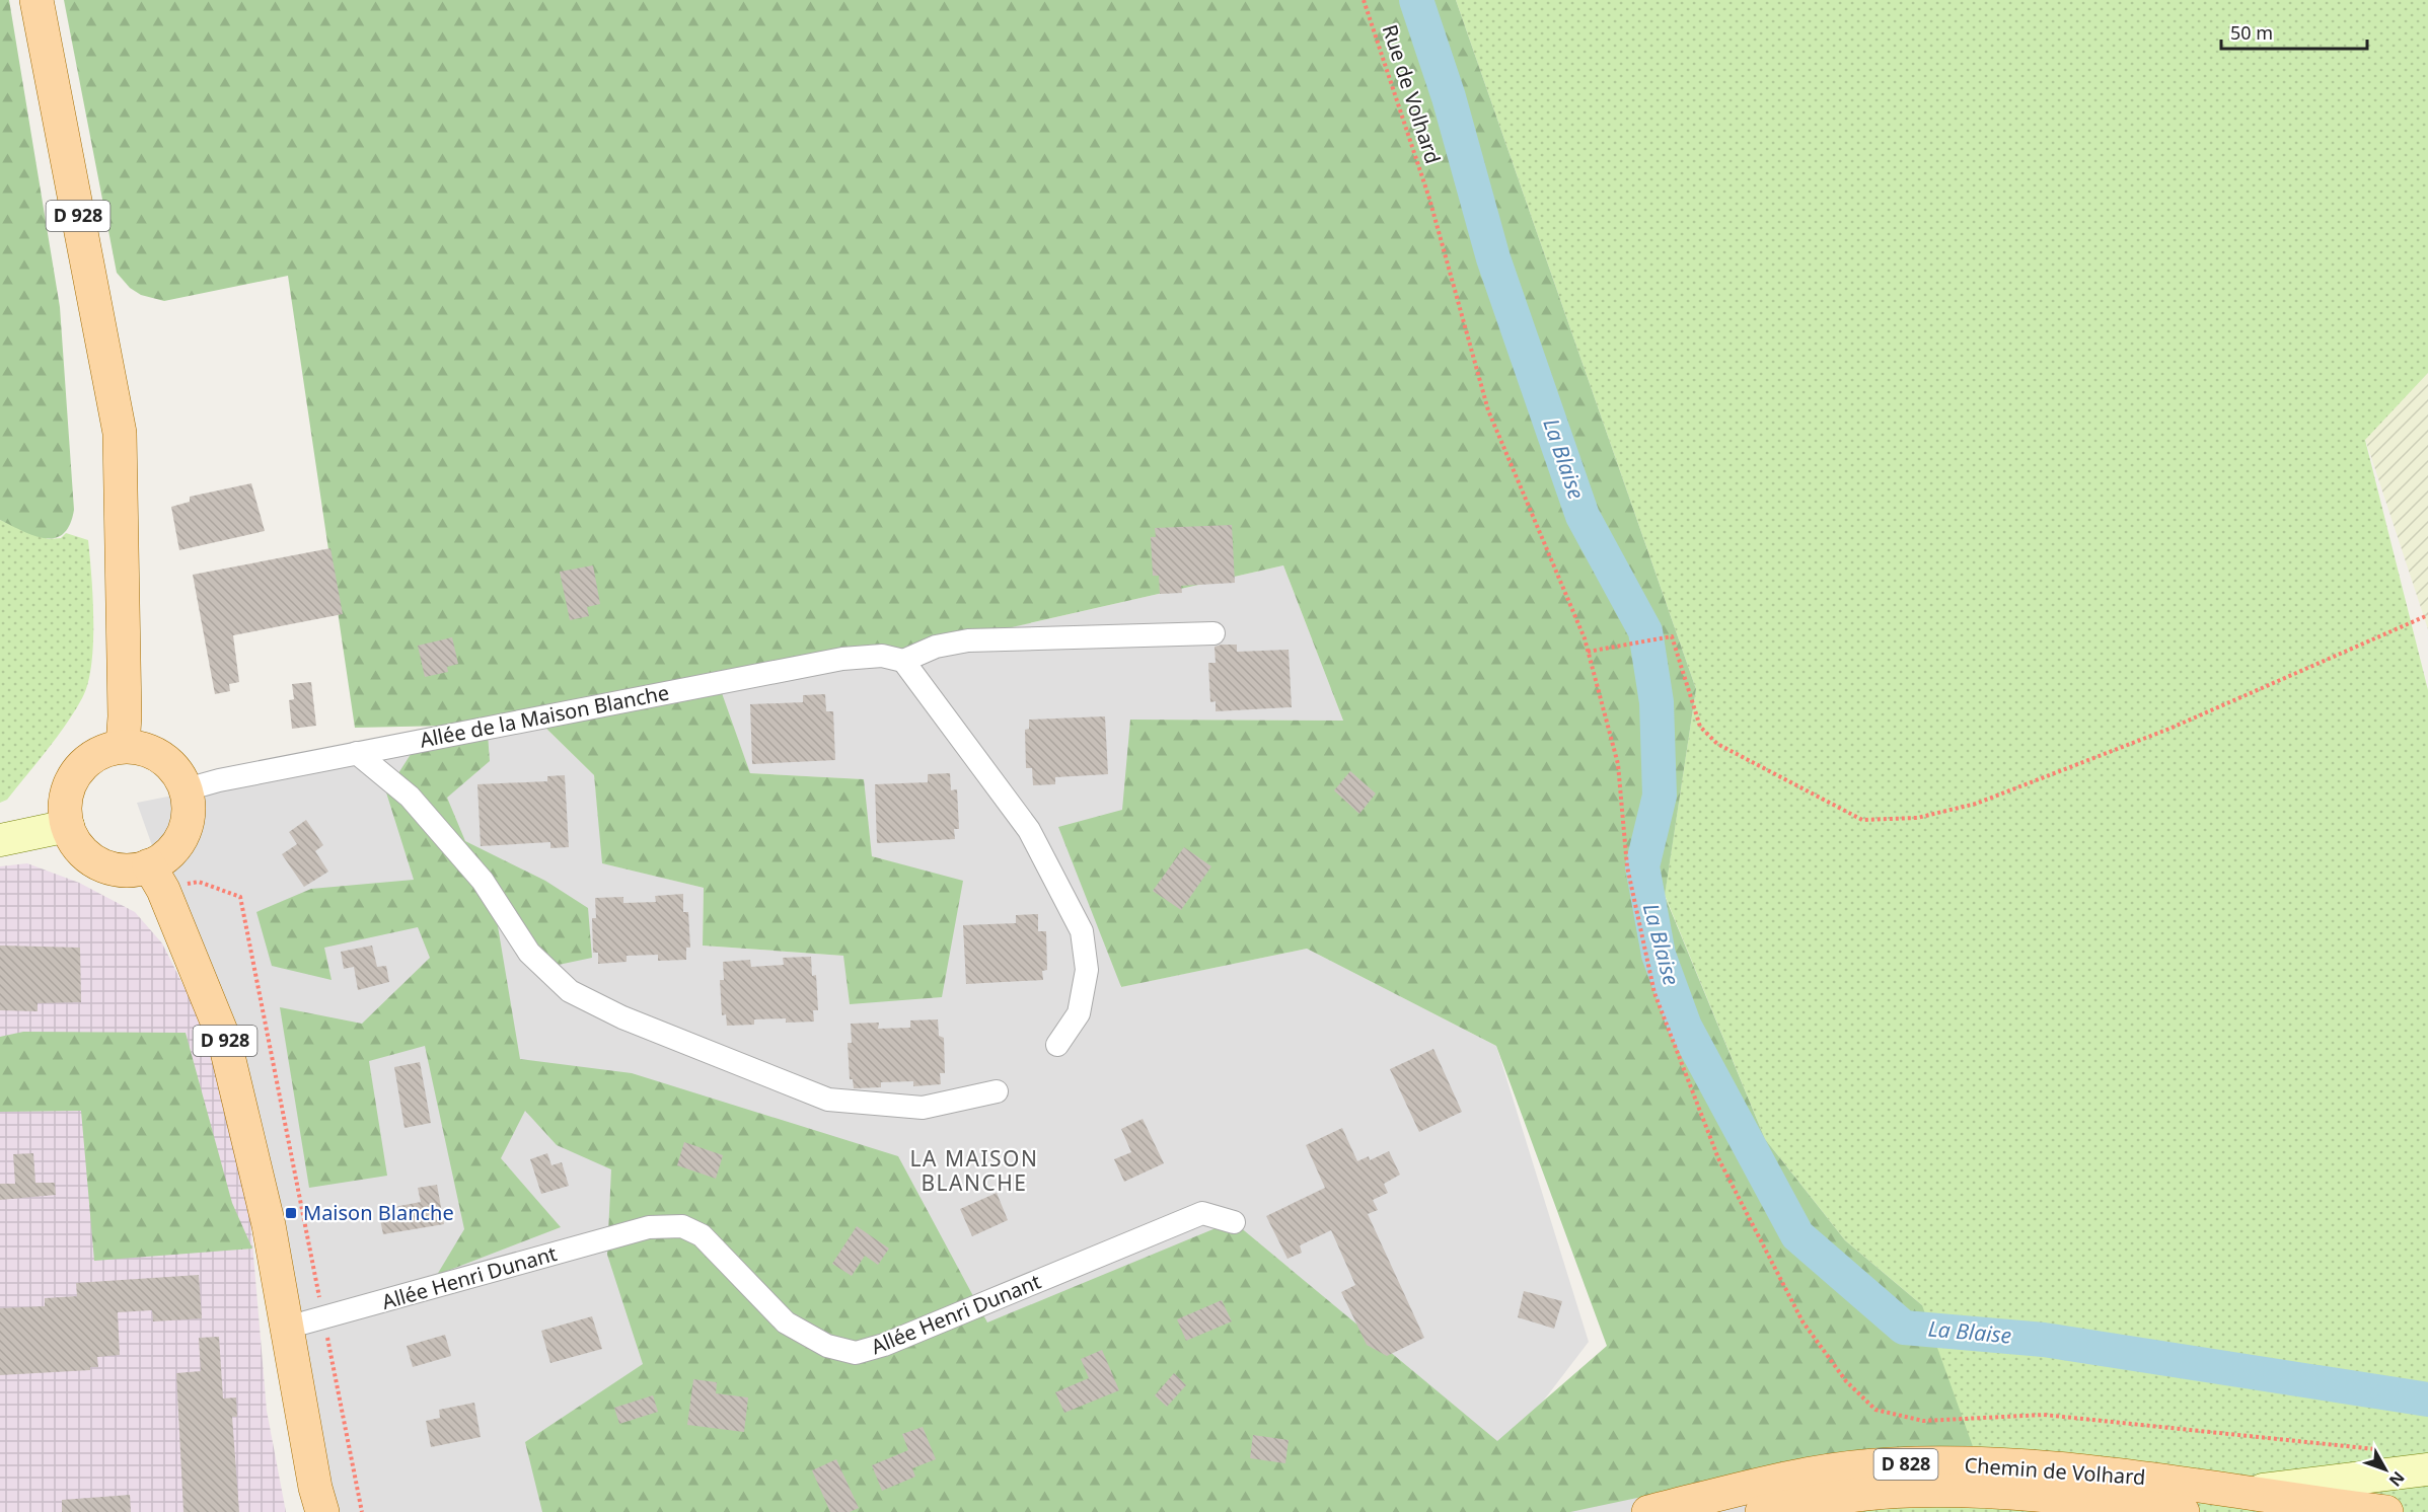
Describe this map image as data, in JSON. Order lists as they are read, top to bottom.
{
  "streets": {
    "main road": ["D 928", "D 828", "Chemin de Volhard"],
    "street": ["Allée de la Maison Blanche", "Allée Henri Dunant"],
    "path": ["Rue de Volhard"]
  },
  "crossings": [
    ["D 928", "Allée de la Maison Blanche"],
    ["D 928", "Allée Henri Dunant"],
    ["D 828", "Chemin de Volhard"]
  ],
  "districts": ["LA MAISON BLANCHE"],
  "water": ["La Blaise"],
  "places": {
    "transit": ["Maison Blanche"]
  },
  "scale_bar": "50 m",
  "north": "bottom right"
}
